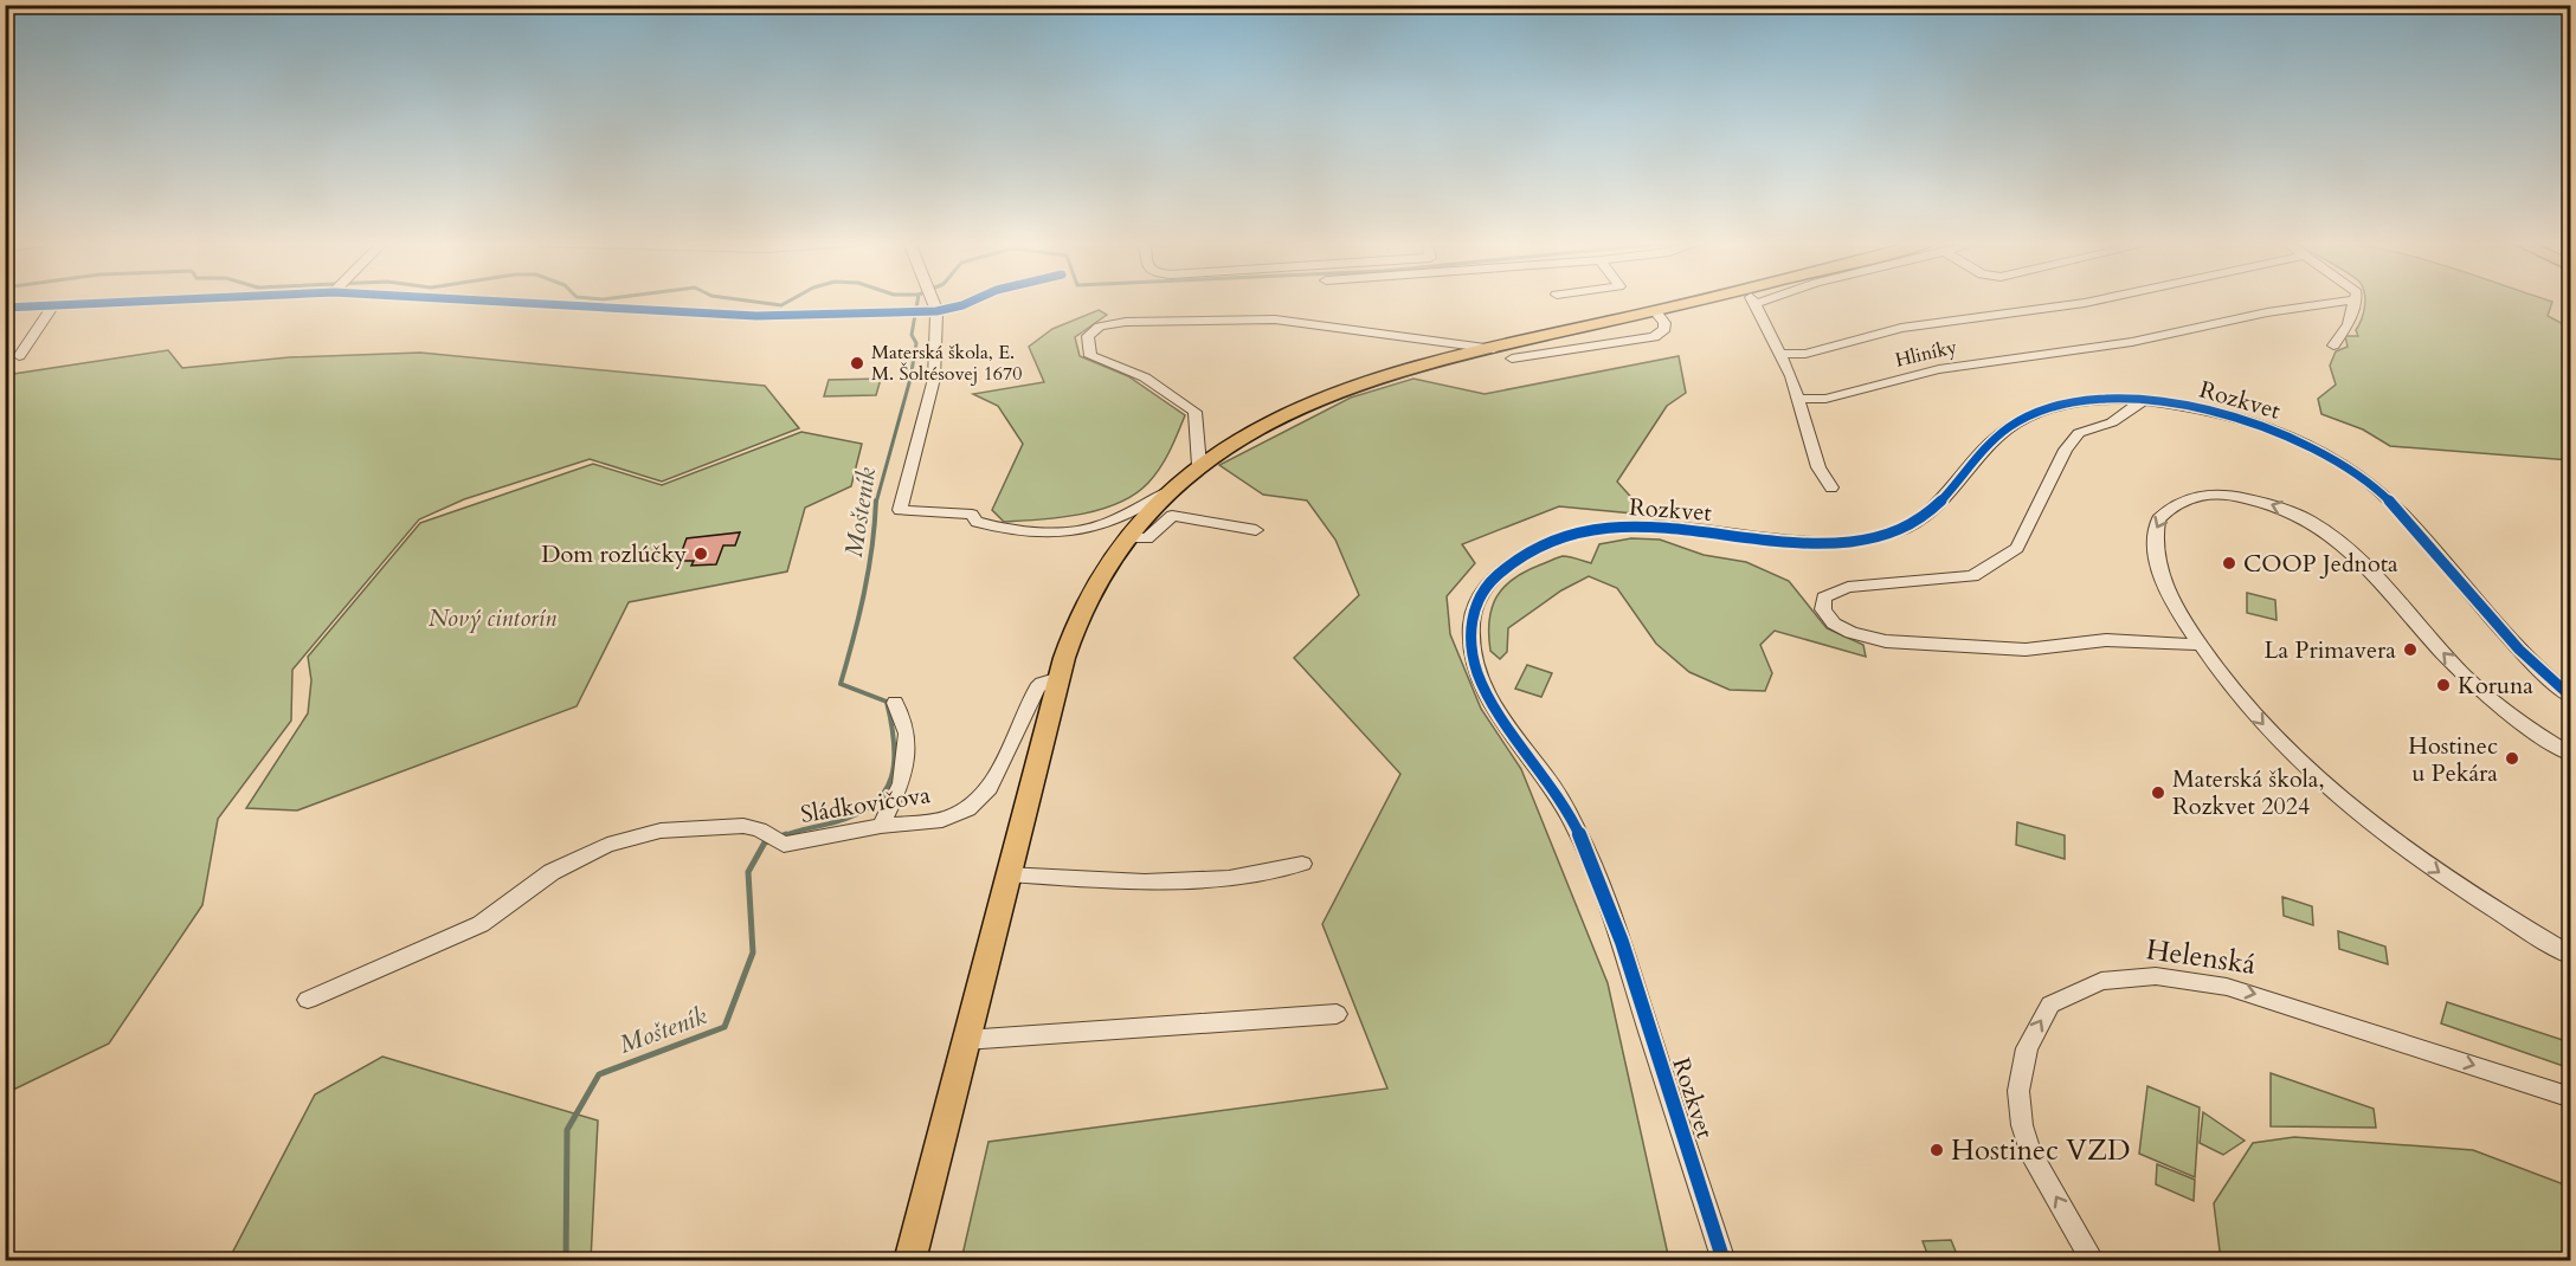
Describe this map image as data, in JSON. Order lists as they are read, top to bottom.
{
  "streets": {
    "street": [
      "Hliníky",
      "Rozkvet",
      "Sládkovičova",
      "Helenská"
    ]
  },
  "water": ["Mošteník"],
  "parks": ["Nový cintorín"],
  "places": [
    "Materská škola, E. M. Šoltésovej 1670",
    "Dom rozlúčky",
    "COOP Jednota",
    "La Primavera",
    "Koruna",
    "Hostinec u Pekára",
    "Materská škola, Rozkvet 2024",
    "Hostinec VZD"
  ]
}
